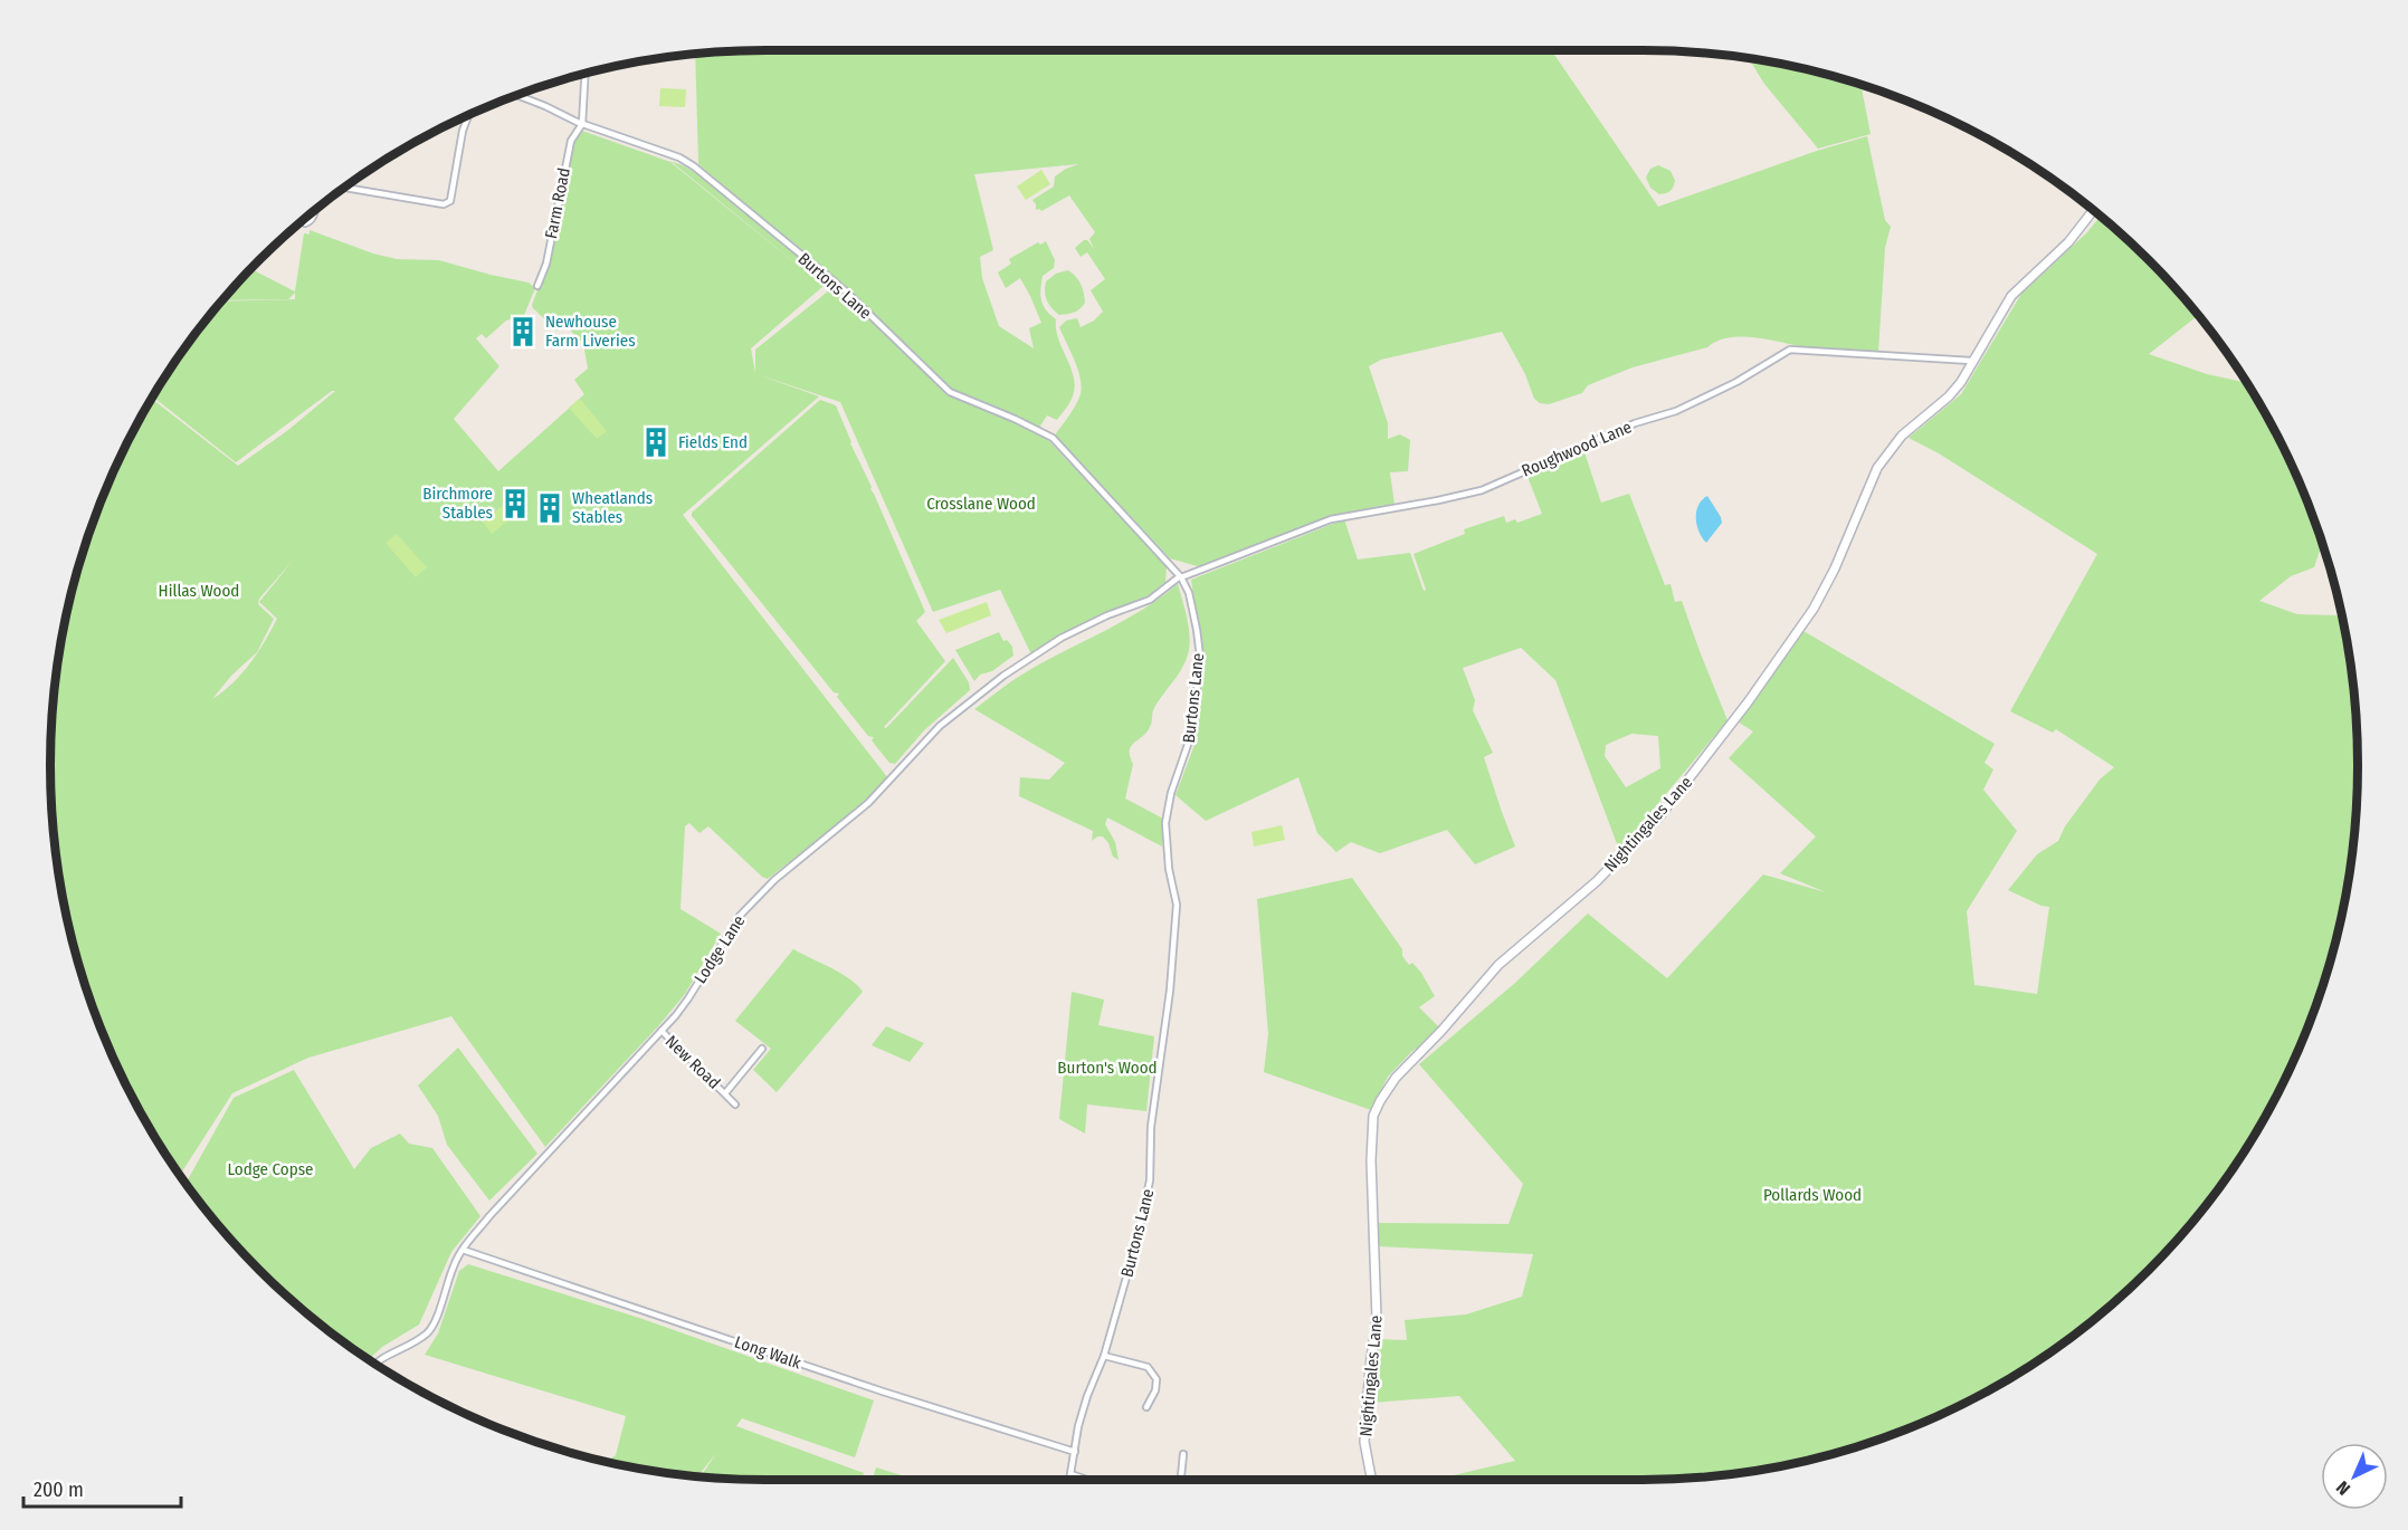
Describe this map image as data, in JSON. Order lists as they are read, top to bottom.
{
  "streets": {
    "main road": ["Nightingales Lane"],
    "street": [
      "Farm Road",
      "Burtons Lane",
      "Roughwood Lane",
      "Lodge Lane",
      "New Road",
      "Long Walk"
    ]
  },
  "crossings": [
    ["Farm Road", "Burtons Lane"],
    ["Burtons Lane", "Roughwood Lane"],
    ["Burtons Lane", "Lodge Lane"],
    ["Burtons Lane", "Long Walk"],
    ["Roughwood Lane", "Nightingales Lane"],
    ["Roughwood Lane", "Lodge Lane"],
    ["Lodge Lane", "New Road"],
    ["Lodge Lane", "Long Walk"]
  ],
  "parks": [
    "Crosslane Wood",
    "Hillas Wood",
    "Burton's Wood",
    "Lodge Copse",
    "Pollards Wood"
  ],
  "places": {
    "building": [
      "Newhouse Farm Liveries",
      "Fields End",
      "Birchmore Stables",
      "Wheatlands Stables"
    ]
  },
  "scale_bar": "200 m",
  "north": "bottom left"
}
